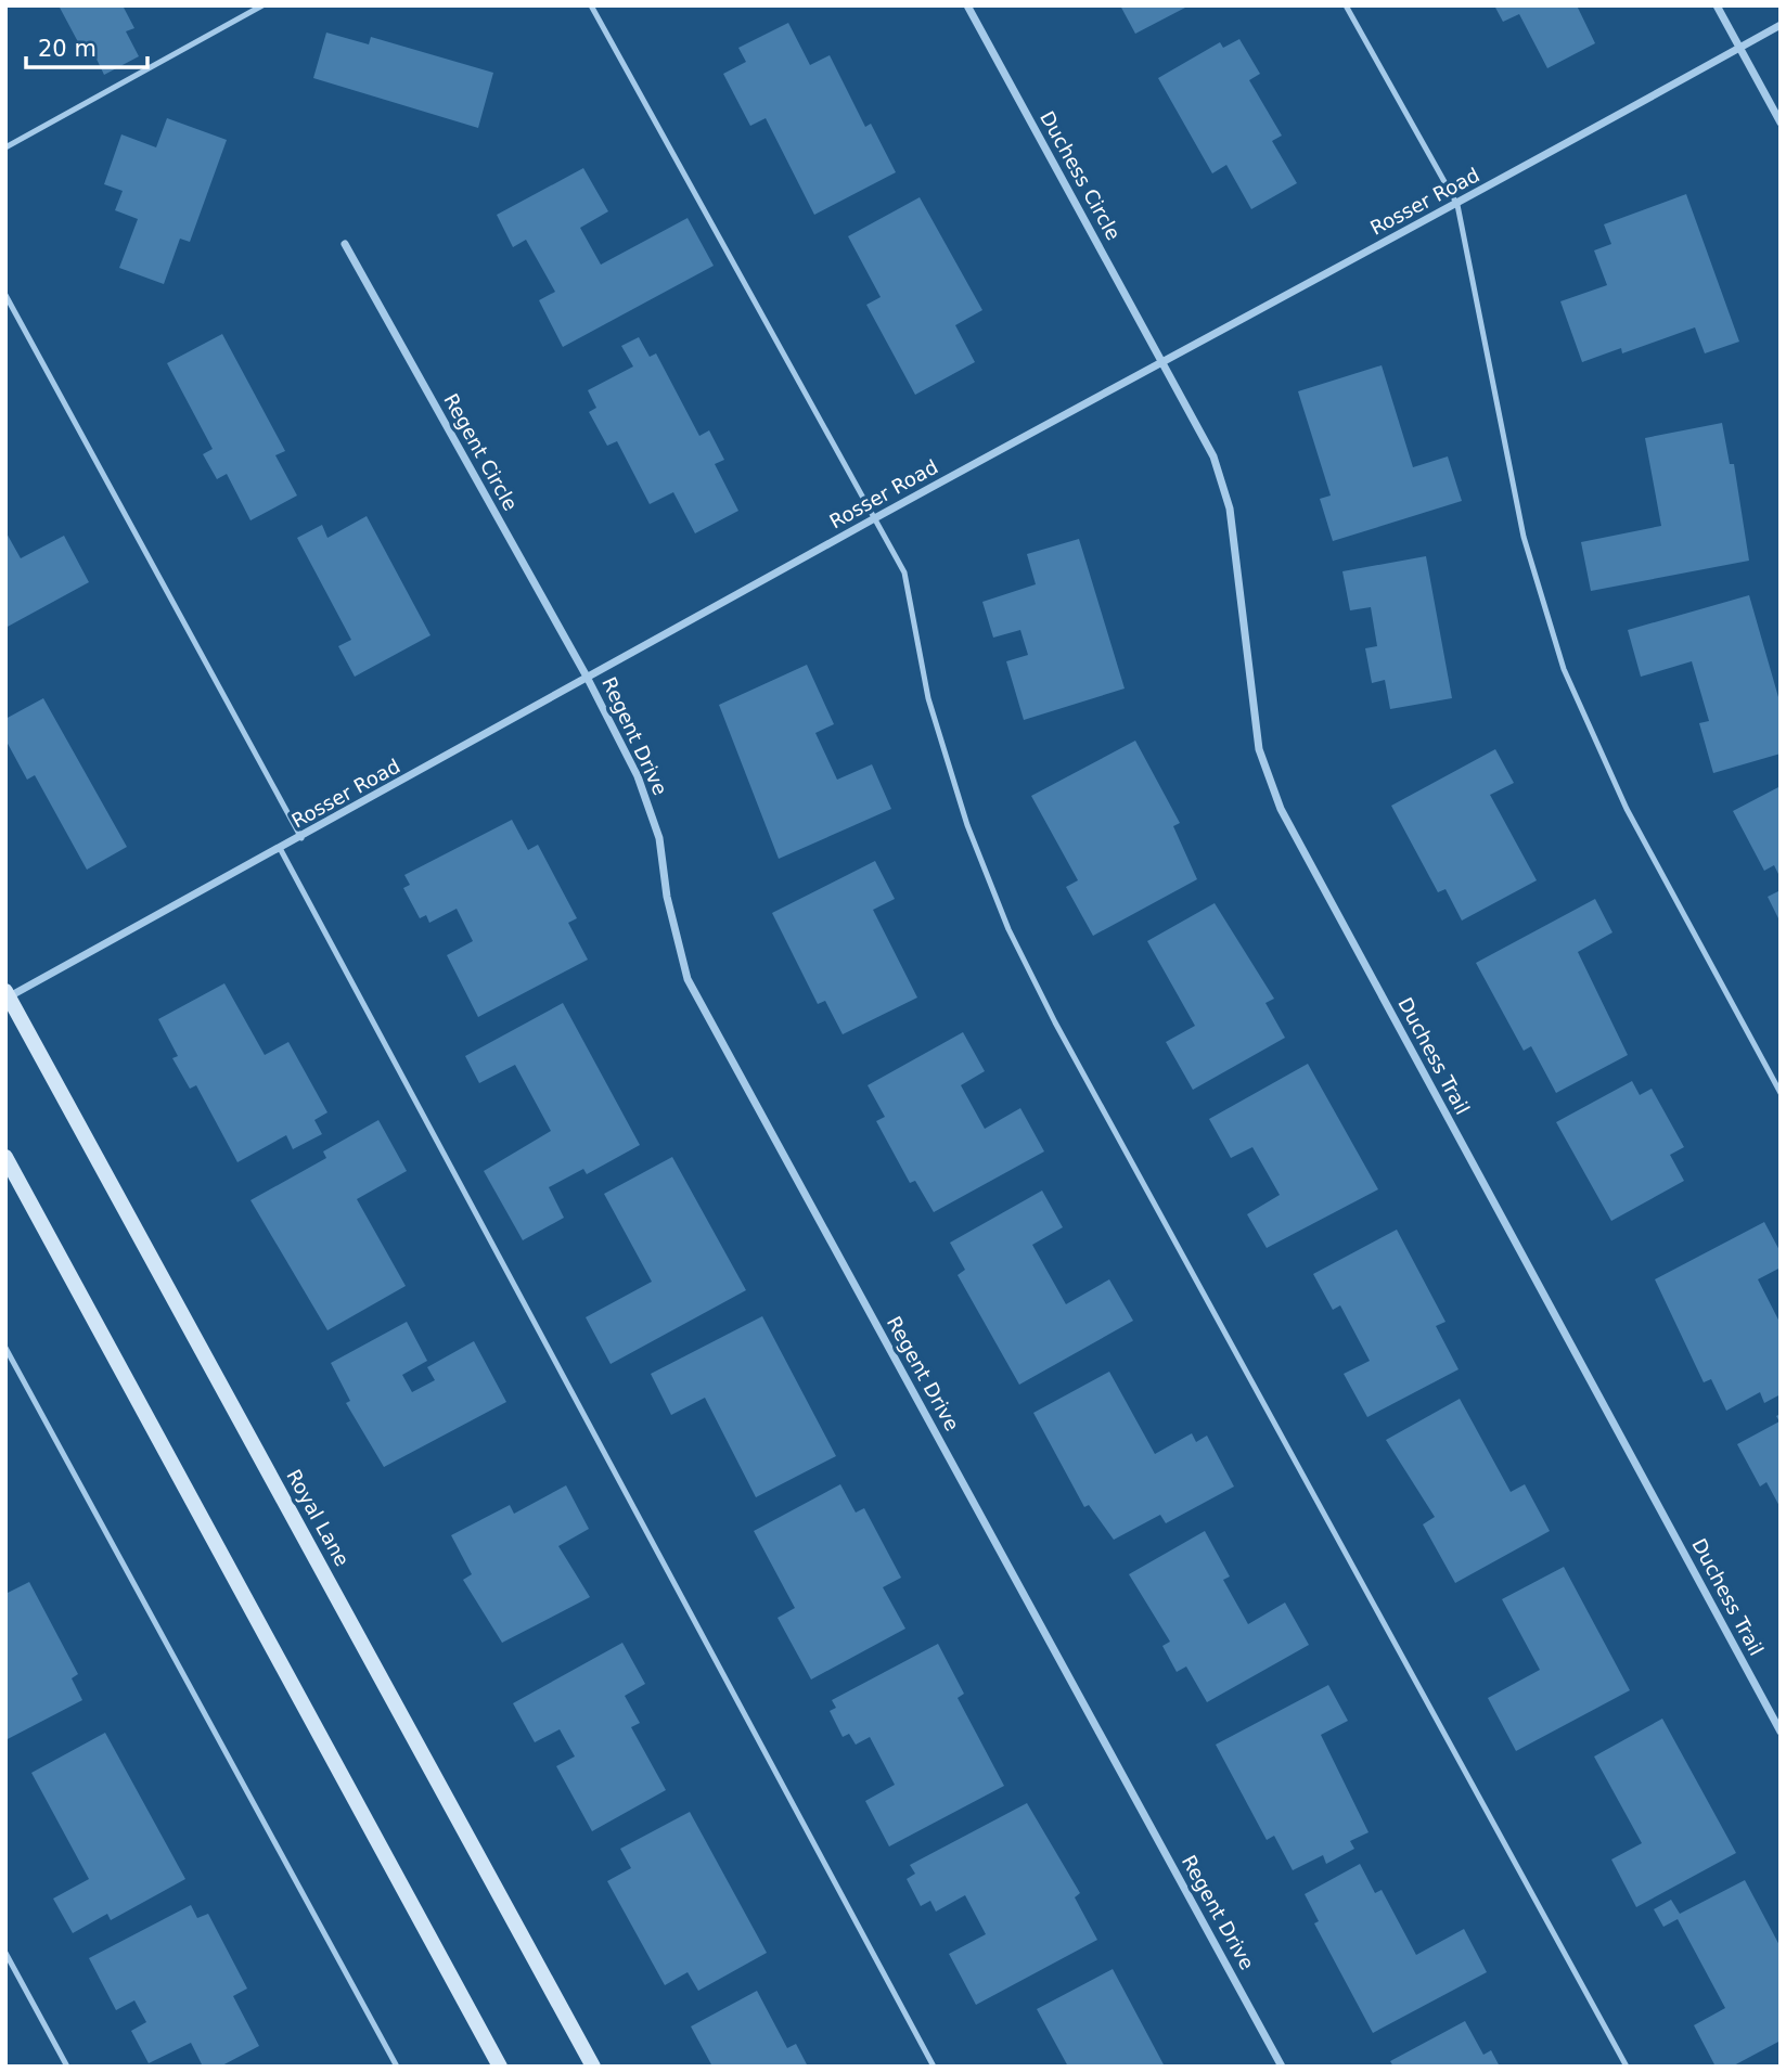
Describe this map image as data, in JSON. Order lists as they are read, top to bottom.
{
  "streets": {
    "main road": ["Royal Lane"],
    "street": [
      "Duchess Circle",
      "Rosser Road",
      "Regent Circle",
      "Regent Drive",
      "Duchess Trail"
    ]
  },
  "crossings": [
    ["Duchess Circle", "Rosser Road"],
    ["Duchess Circle", "Duchess Trail"],
    ["Rosser Road", "Regent Circle"],
    ["Rosser Road", "Regent Drive"],
    ["Rosser Road", "Duchess Trail"],
    ["Rosser Road", "Royal Lane"],
    ["Regent Circle", "Regent Drive"]
  ],
  "scale_bar": "20 m"
}
